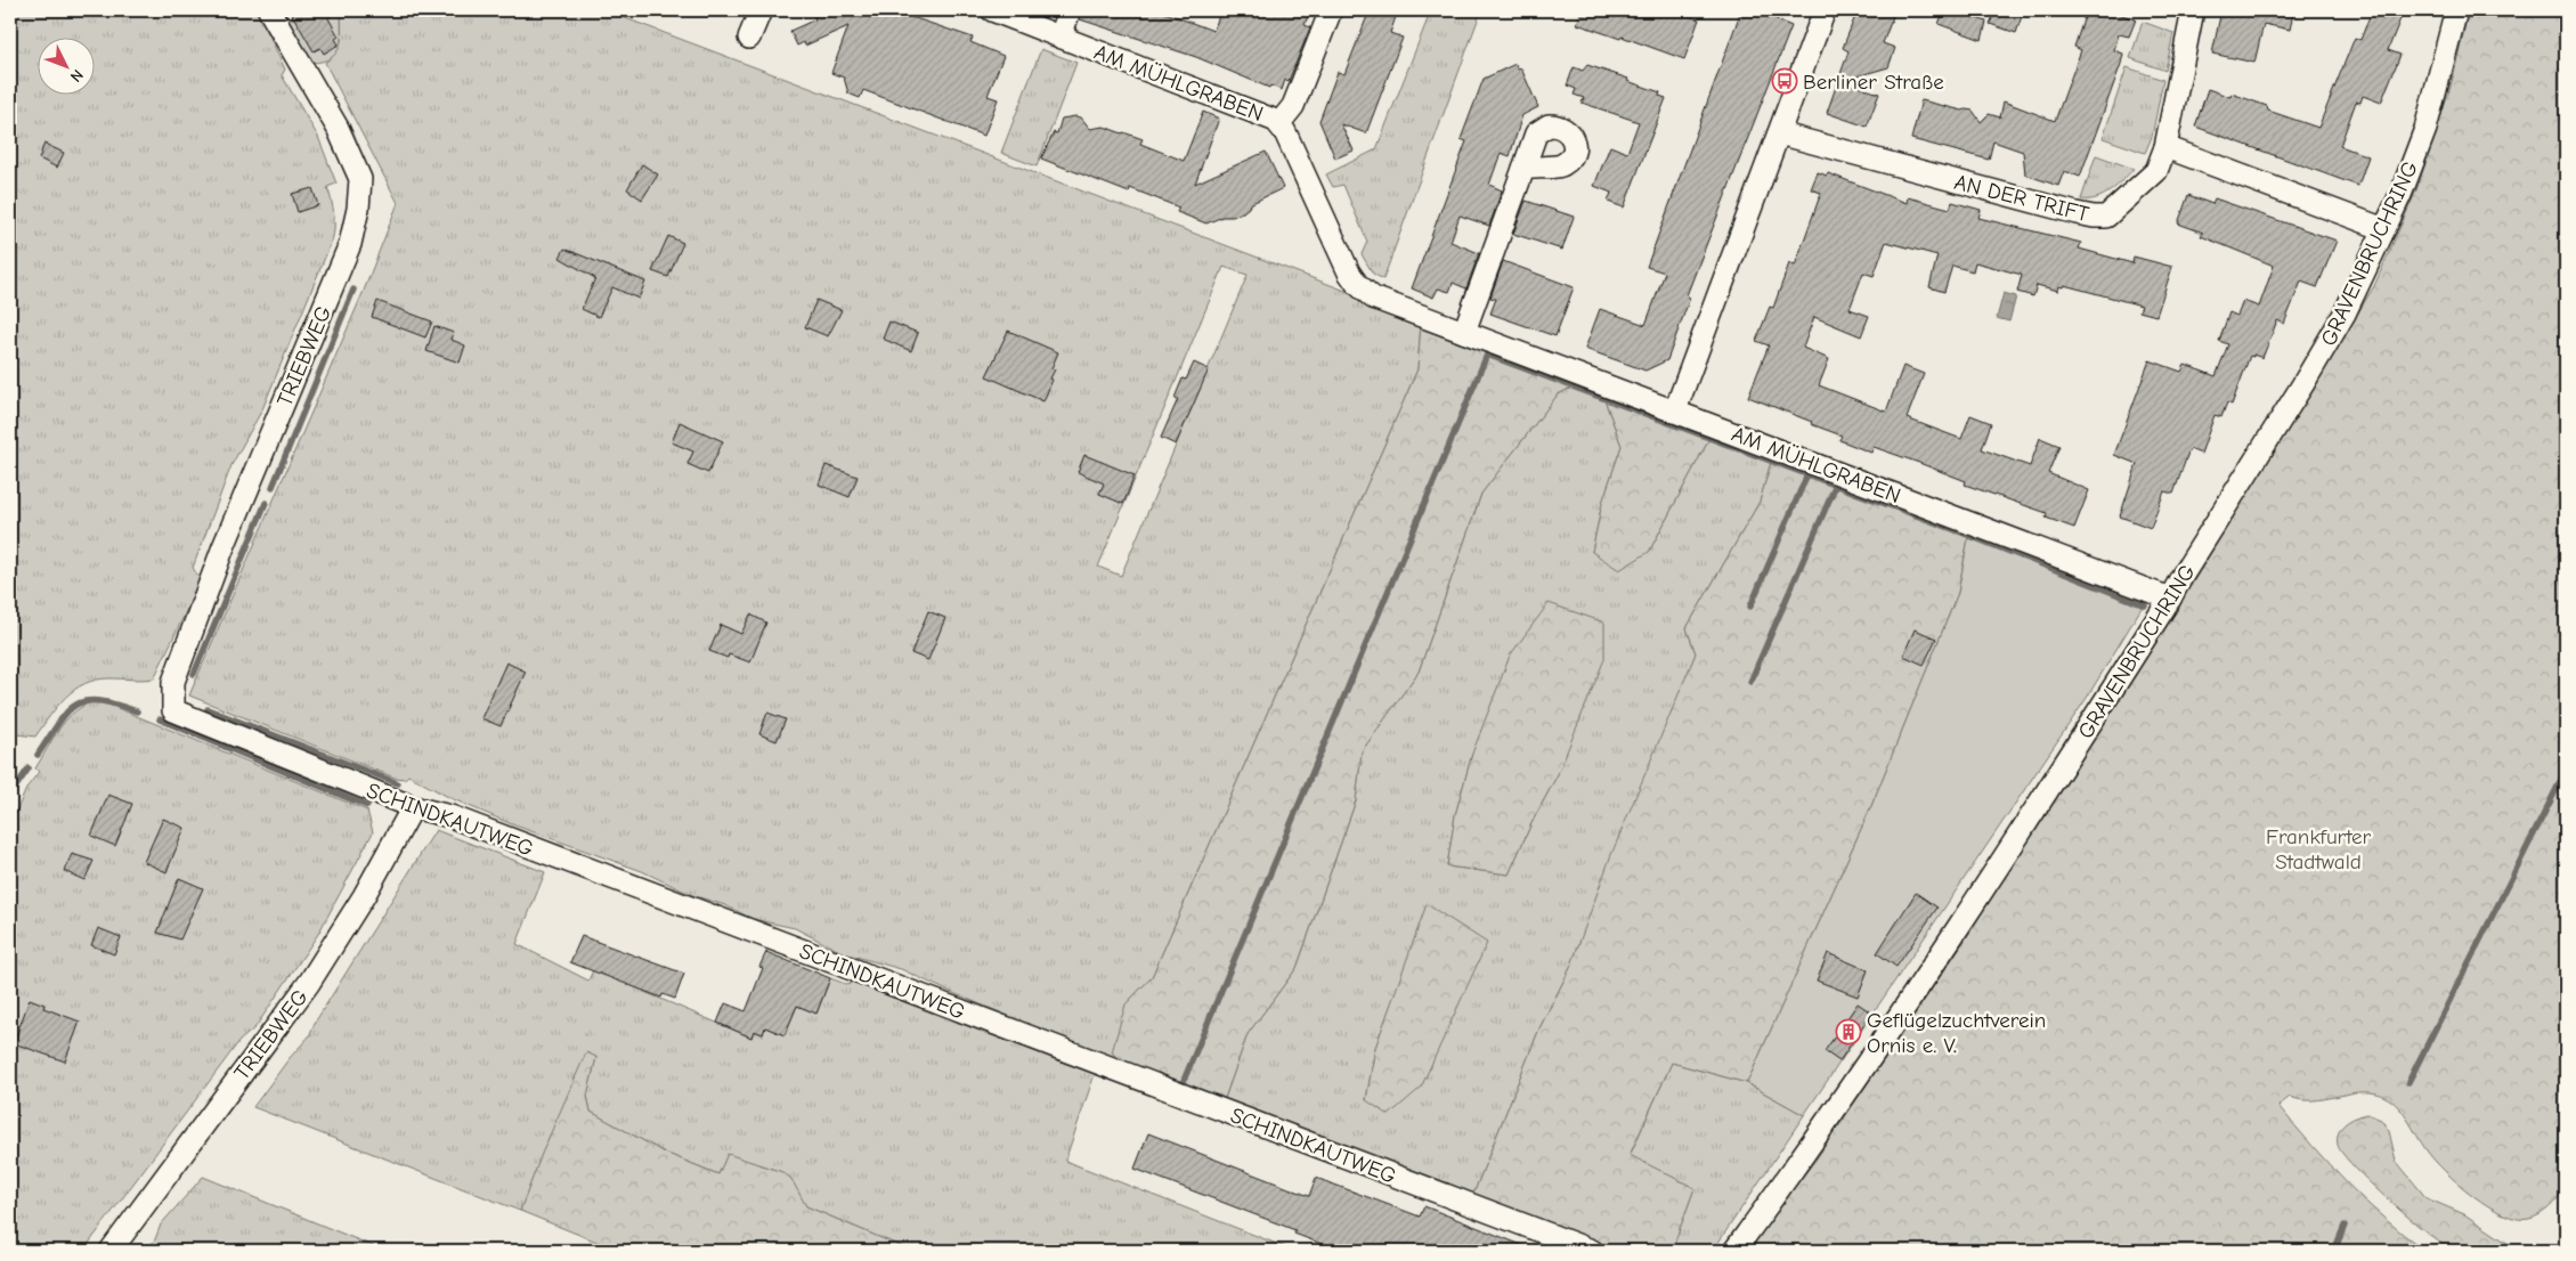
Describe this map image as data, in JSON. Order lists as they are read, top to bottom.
{
  "streets": {
    "street": [
      "AM MÜHLGRABEN",
      "AN DER TRIFT",
      "GRAVENBRUCHRING",
      "TRIEBWEG",
      "SCHINDKAUTWEG"
    ]
  },
  "crossings": [
    ["AM MÜHLGRABEN", "GRAVENBRUCHRING"],
    ["TRIEBWEG", "SCHINDKAUTWEG"]
  ],
  "parks": ["Frankfurter Stadtwald"],
  "places": {
    "bus stop": ["Berliner Straße"],
    "building": ["Geflügelzuchtverein Ornis e. V."]
  },
  "north": "bottom right"
}
